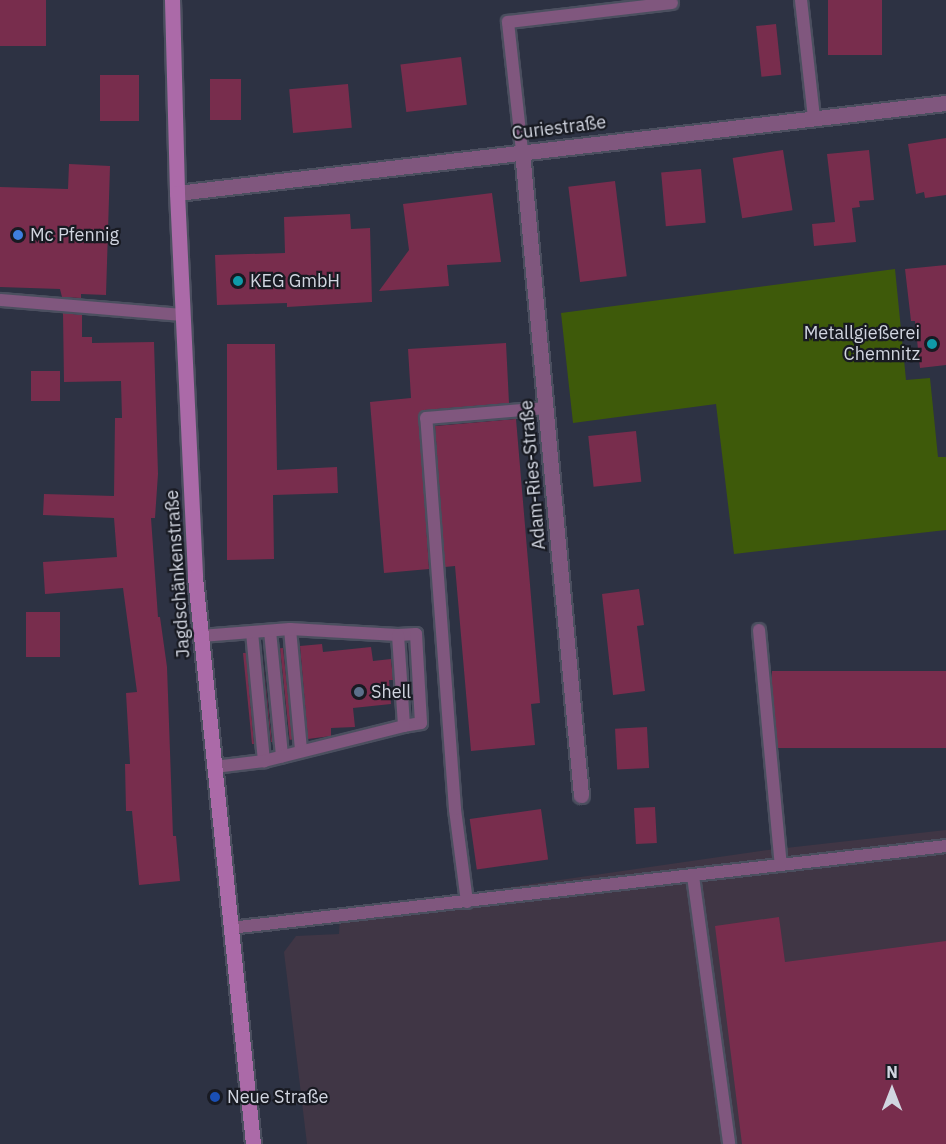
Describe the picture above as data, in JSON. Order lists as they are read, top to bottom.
{
  "streets": {
    "main road": ["Jagdschänkenstraße"],
    "street": ["Curiestraße", "Adam-Ries-Straße"]
  },
  "crossings": [
    ["Curiestraße", "Adam-Ries-Straße"],
    ["Curiestraße", "Jagdschänkenstraße"]
  ],
  "places": [
    "Mc Pfennig",
    "KEG GmbH",
    "Metallgießerei Chemnitz",
    "Shell",
    "Neue Straße"
  ],
  "north": "top"
}
